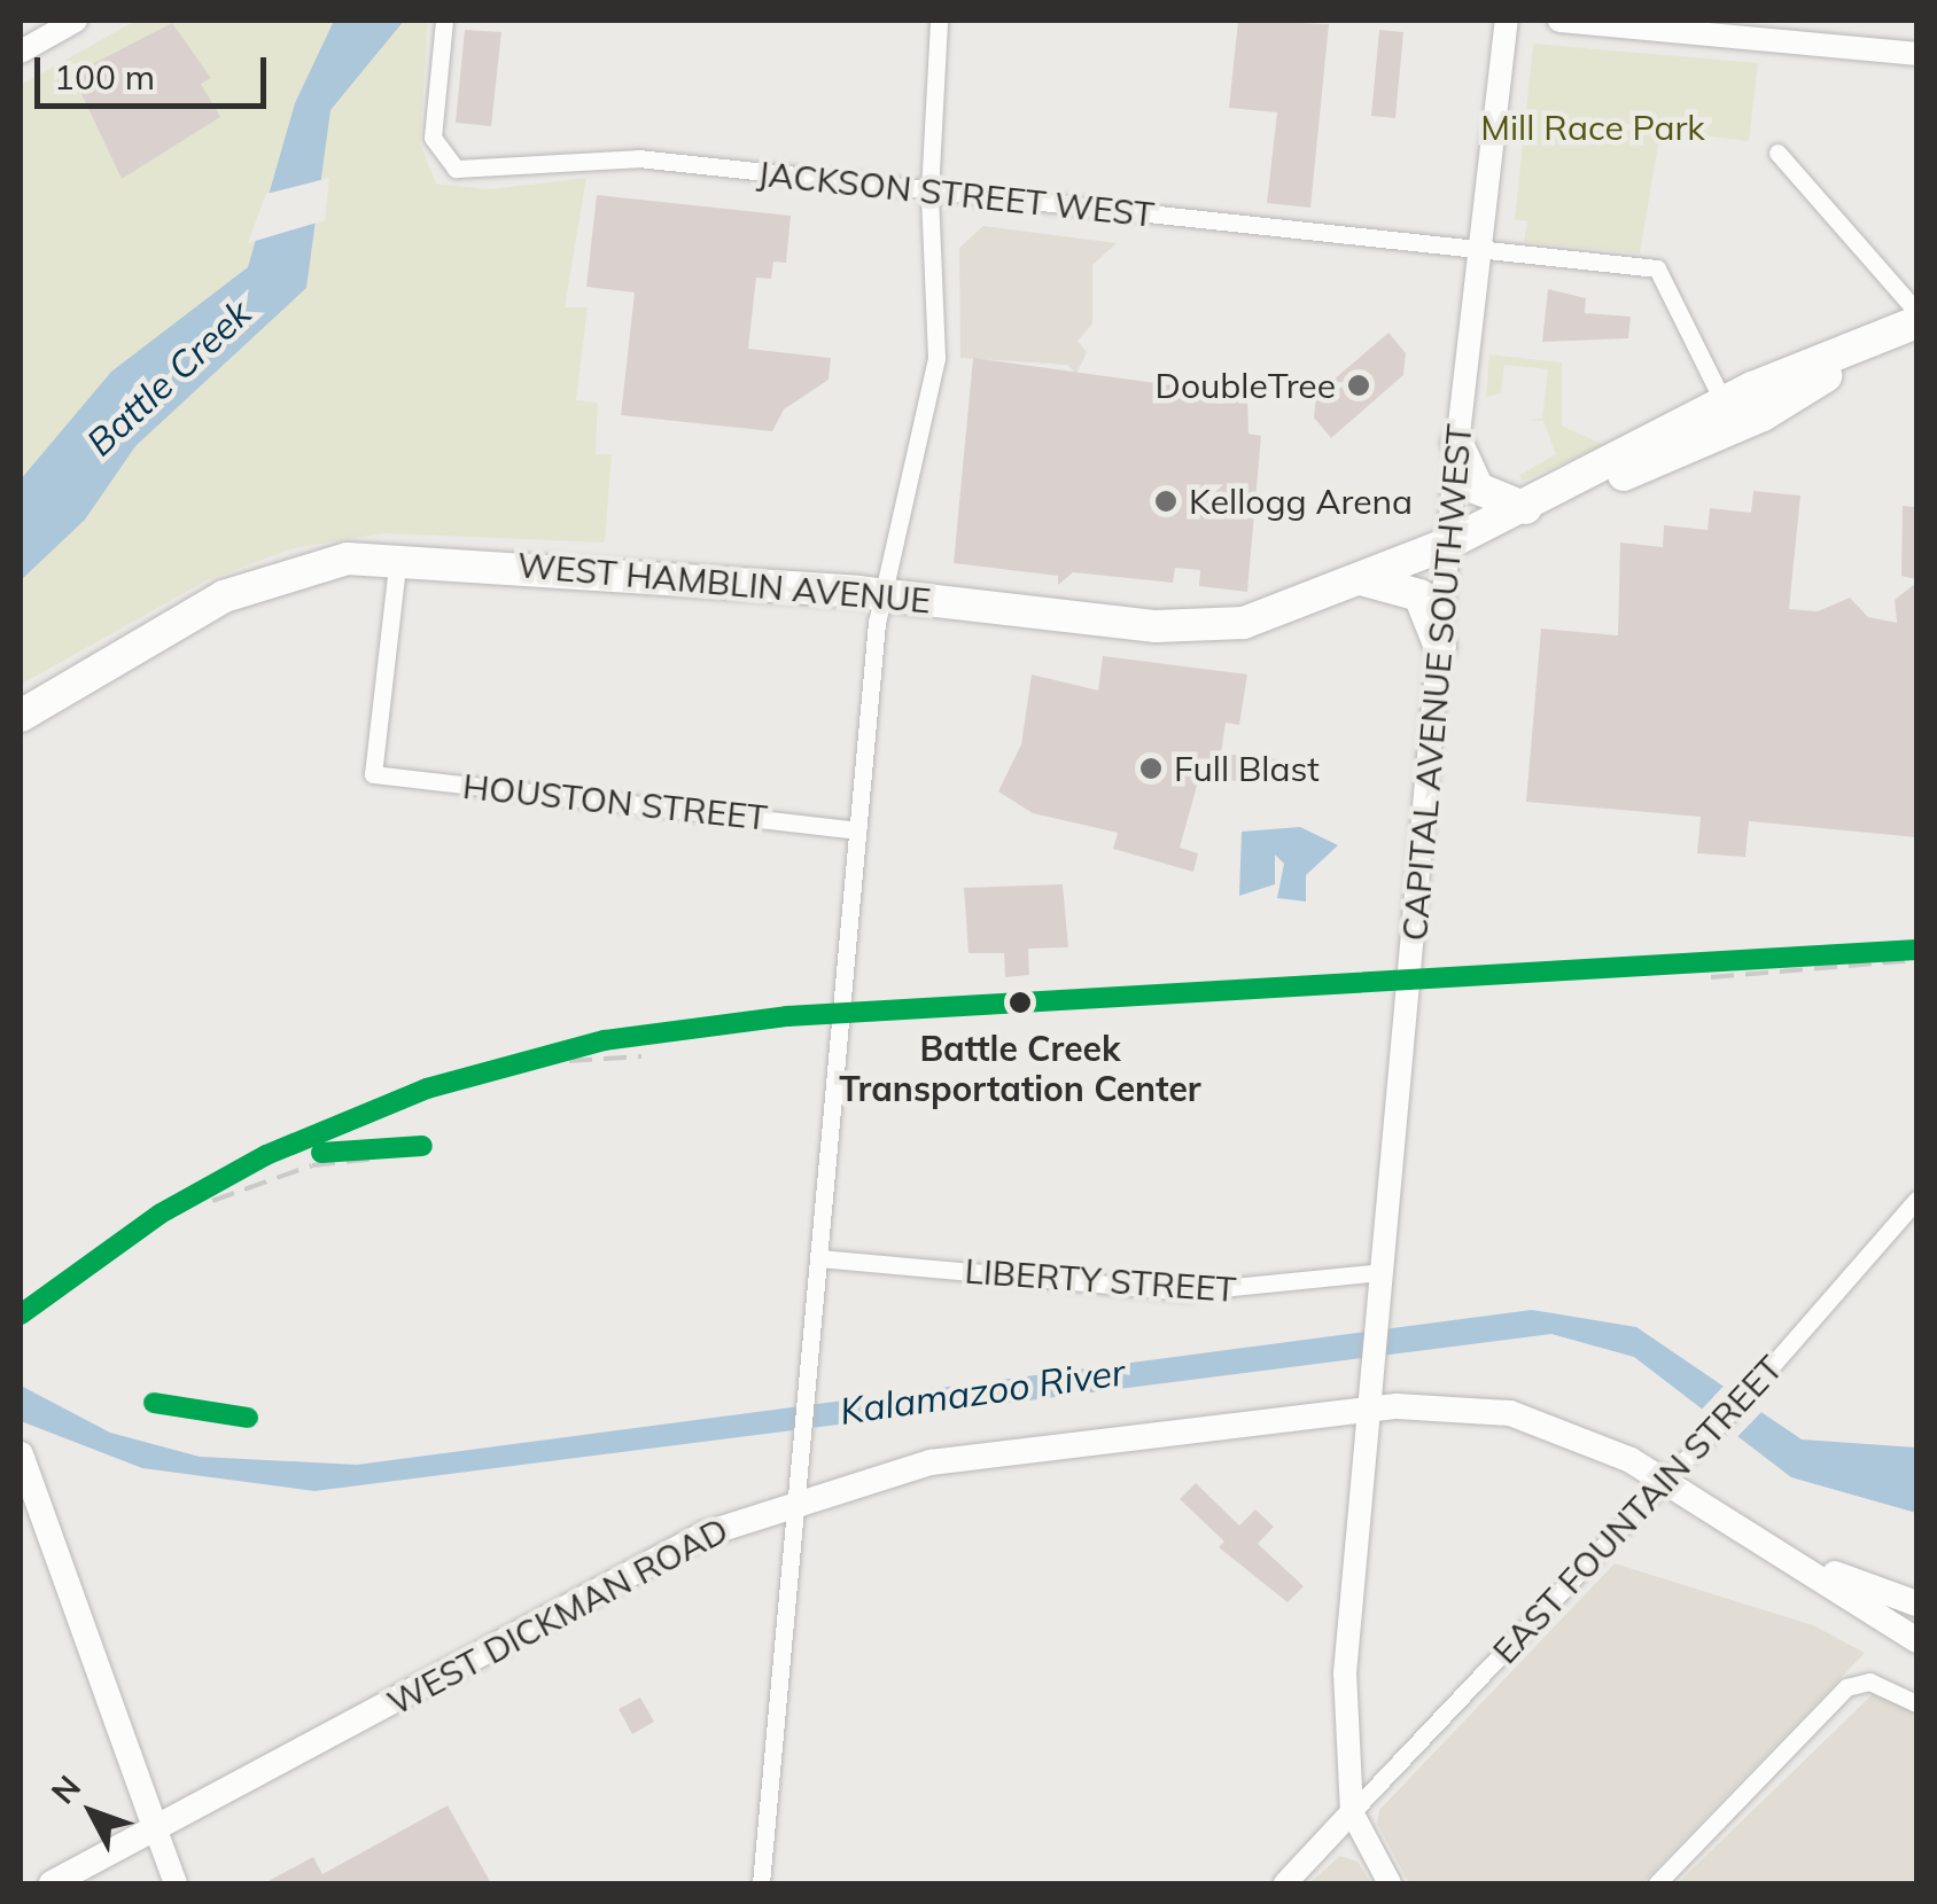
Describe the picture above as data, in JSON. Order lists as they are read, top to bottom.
{
  "streets": {
    "highway": ["WEST HAMBLIN AVENUE"],
    "main road": ["WEST DICKMAN ROAD"],
    "street": [
      "JACKSON STREET WEST",
      "CAPITAL AVENUE SOUTHWEST",
      "HOUSTON STREET",
      "LIBERTY STREET",
      "EAST FOUNTAIN STREET"
    ]
  },
  "crossings": [
    ["JACKSON STREET WEST", "WEST HAMBLIN AVENUE"],
    ["JACKSON STREET WEST", "CAPITAL AVENUE SOUTHWEST"],
    ["WEST HAMBLIN AVENUE", "CAPITAL AVENUE SOUTHWEST"],
    ["WEST HAMBLIN AVENUE", "HOUSTON STREET"],
    ["CAPITAL AVENUE SOUTHWEST", "LIBERTY STREET"],
    ["CAPITAL AVENUE SOUTHWEST", "EAST FOUNTAIN STREET"],
    ["CAPITAL AVENUE SOUTHWEST", "WEST DICKMAN ROAD"],
    ["EAST FOUNTAIN STREET", "WEST DICKMAN ROAD"]
  ],
  "water": ["Battle Creek", "Kalamazoo River"],
  "parks": ["Mill Race Park"],
  "places": [
    "DoubleTree",
    "Kellogg Arena",
    "Full Blast",
    "Battle Creek Transportation Center"
  ],
  "scale_bar": "100 m",
  "north": "top left"
}
